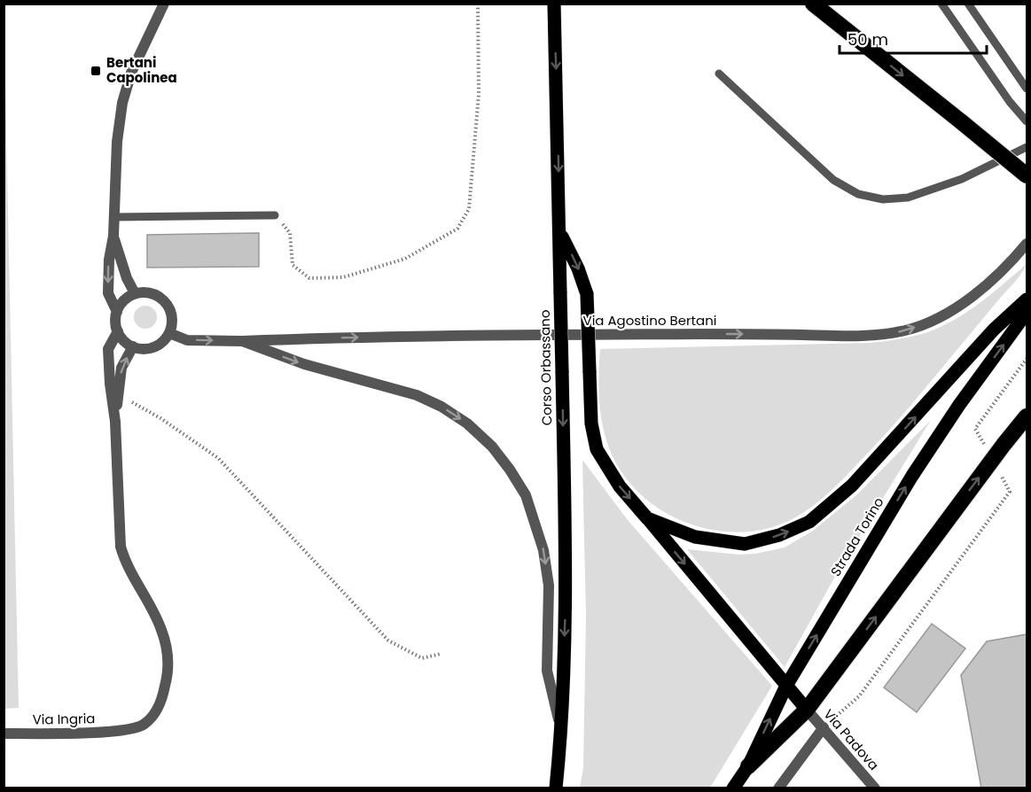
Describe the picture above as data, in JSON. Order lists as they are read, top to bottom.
{
  "streets": {
    "main road": ["Corso Orbassano", "Strada Torino"],
    "street": ["Via Agostino Bertani", "Via Ingria", "Via Padova"]
  },
  "crossings": [
    ["Via Agostino Bertani", "Corso Orbassano"]
  ],
  "one_way": ["Via Agostino Bertani", "Corso Orbassano", "Strada Torino"],
  "places": {
    "transit": ["Bertani Capolinea"]
  },
  "scale_bar": "50 m"
}
